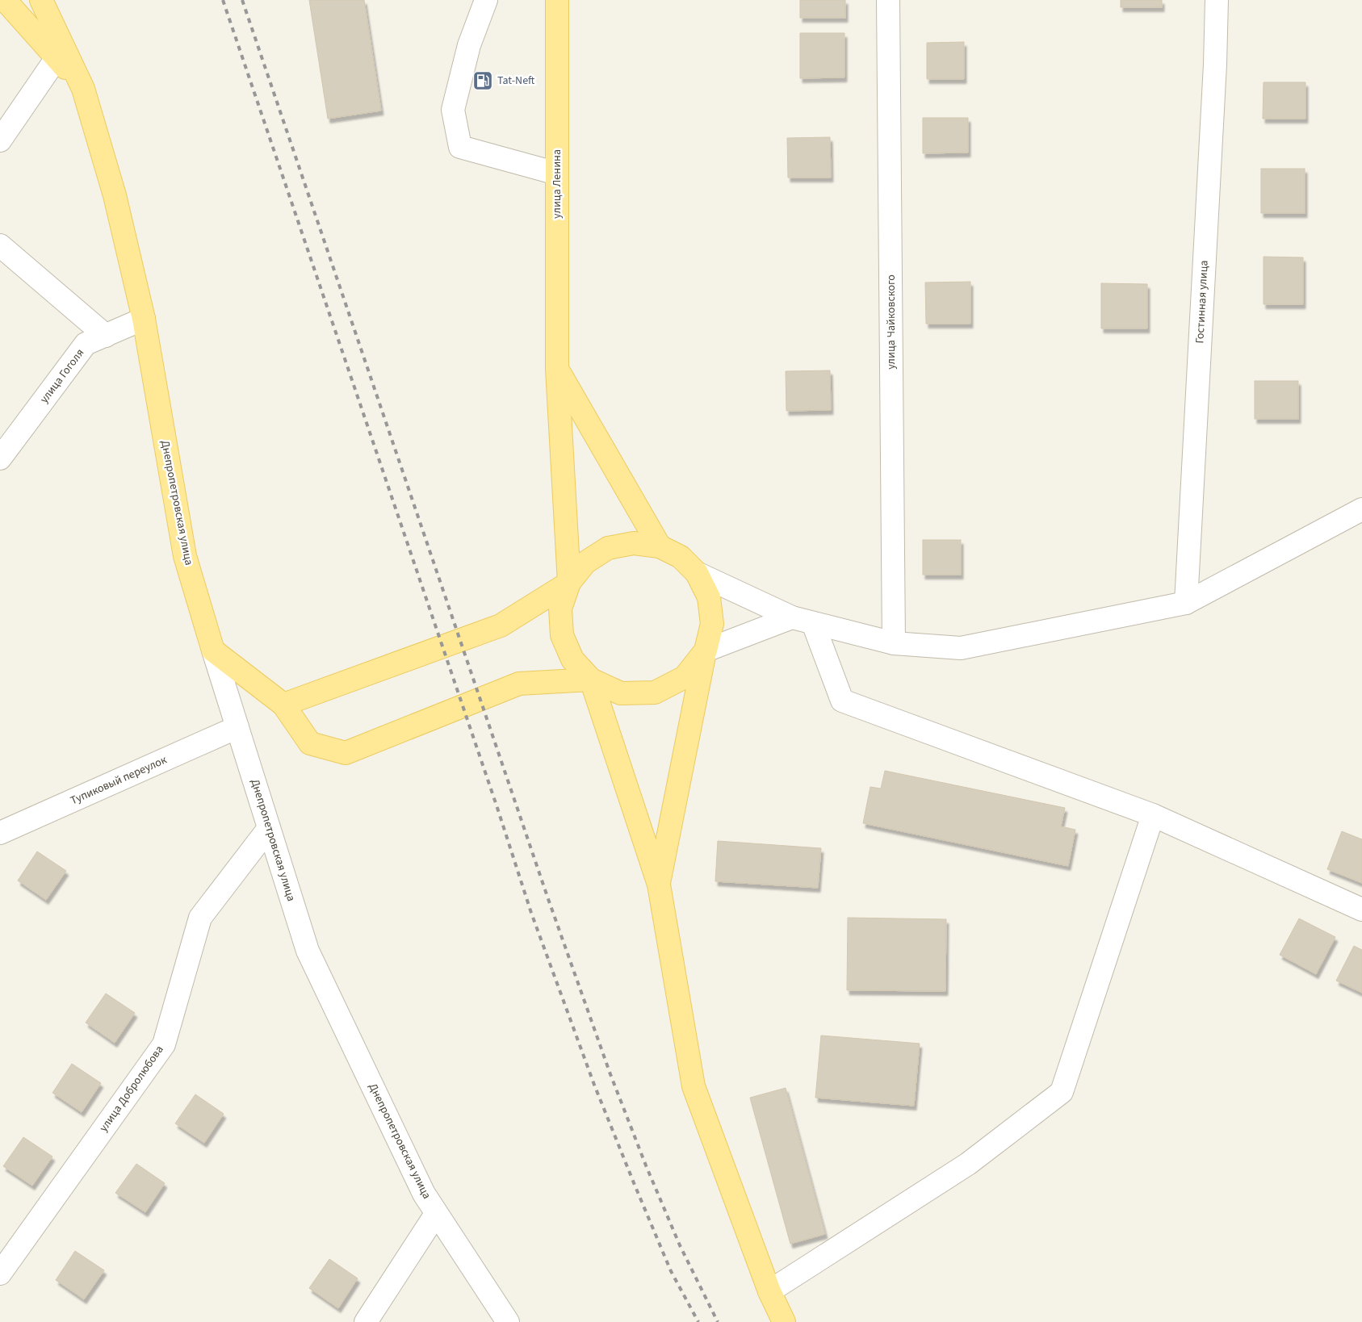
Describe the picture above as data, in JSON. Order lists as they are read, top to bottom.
{
  "streets": {
    "main road": ["улица Ленина", "Днепропетровская улица"],
    "street": [
      "Гостинная улица",
      "улица Чайковского",
      "улица Гоголя",
      "Тупиковый переулок",
      "улица Добролюбова"
    ]
  },
  "crossings": [
    ["улица Гоголя", "Днепропетровская улица"],
    ["Днепропетровская улица", "Тупиковый переулок"],
    ["Днепропетровская улица", "улица Добролюбова"]
  ],
  "places": {
    "fuel station": ["Tat-Neft"]
  }
}
